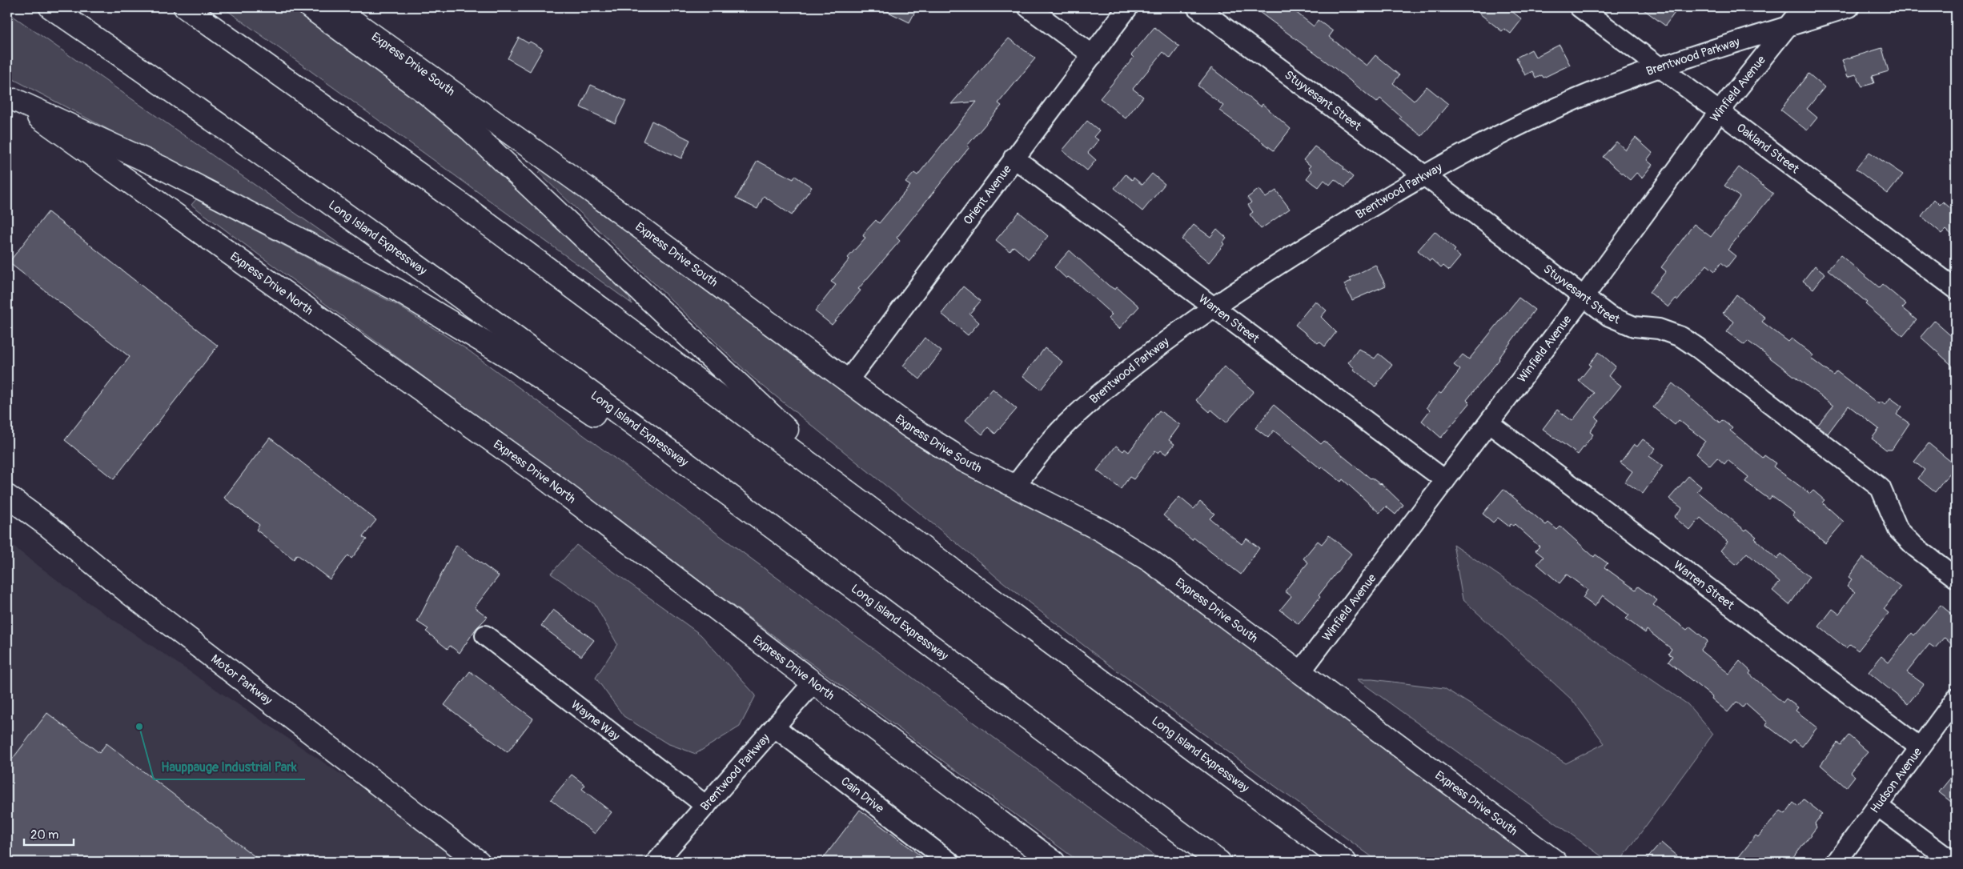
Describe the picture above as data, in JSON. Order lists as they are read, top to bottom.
{
  "streets": {
    "main road": [
      "Express Drive South",
      "Long Island Expressway",
      "Express Drive North",
      "Motor Parkway"
    ],
    "street": [
      "Brentwood Parkway",
      "Winfield Avenue",
      "Stuyvesant Street",
      "Oakland Street",
      "Orient Avenue",
      "Warren Street",
      "Wayne Way",
      "Hudson Avenue",
      "Cain Drive"
    ]
  },
  "crossings": [
    ["Brentwood Parkway", "Express Drive South"],
    ["Brentwood Parkway", "Winfield Avenue"],
    ["Brentwood Parkway", "Stuyvesant Street"],
    ["Brentwood Parkway", "Oakland Street"],
    ["Brentwood Parkway", "Express Drive North"],
    ["Brentwood Parkway", "Warren Street"],
    ["Brentwood Parkway", "Wayne Way"],
    ["Brentwood Parkway", "Cain Drive"],
    ["Express Drive South", "Winfield Avenue"],
    ["Express Drive South", "Orient Avenue"],
    ["Winfield Avenue", "Stuyvesant Street"],
    ["Winfield Avenue", "Oakland Street"],
    ["Winfield Avenue", "Warren Street"],
    ["Orient Avenue", "Warren Street"],
    ["Warren Street", "Hudson Avenue"]
  ],
  "places": ["Hauppauge Industrial Park"],
  "scale_bar": "20 m"
}
